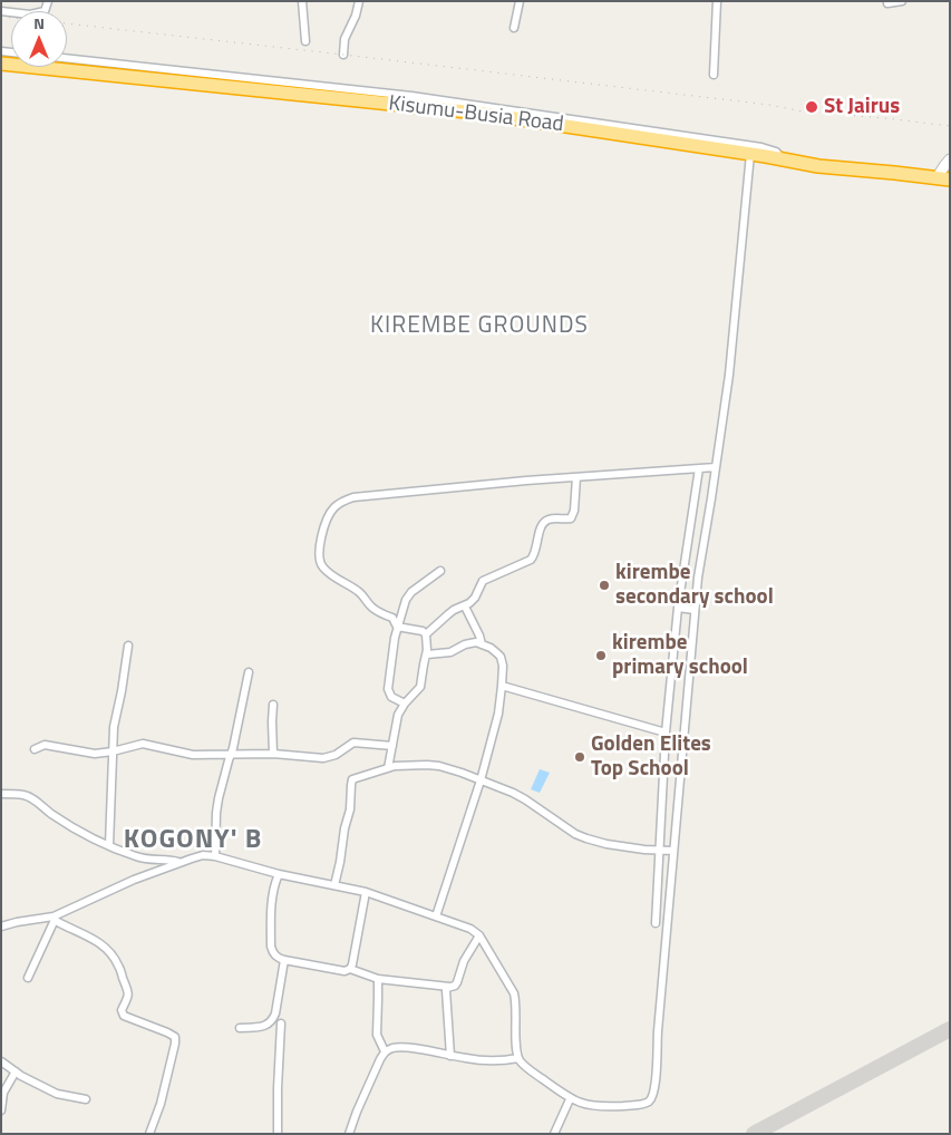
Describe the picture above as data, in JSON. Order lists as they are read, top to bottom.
{
  "streets": {
    "highway": ["Kisumu-Busia Road"]
  },
  "districts": ["KIREMBE GROUNDS", "KOGONY' B"],
  "places": [
    "St Jairus",
    "kirembe secondary school",
    "kirembe primary school",
    "Golden Elites Top School"
  ],
  "north": "top"
}
